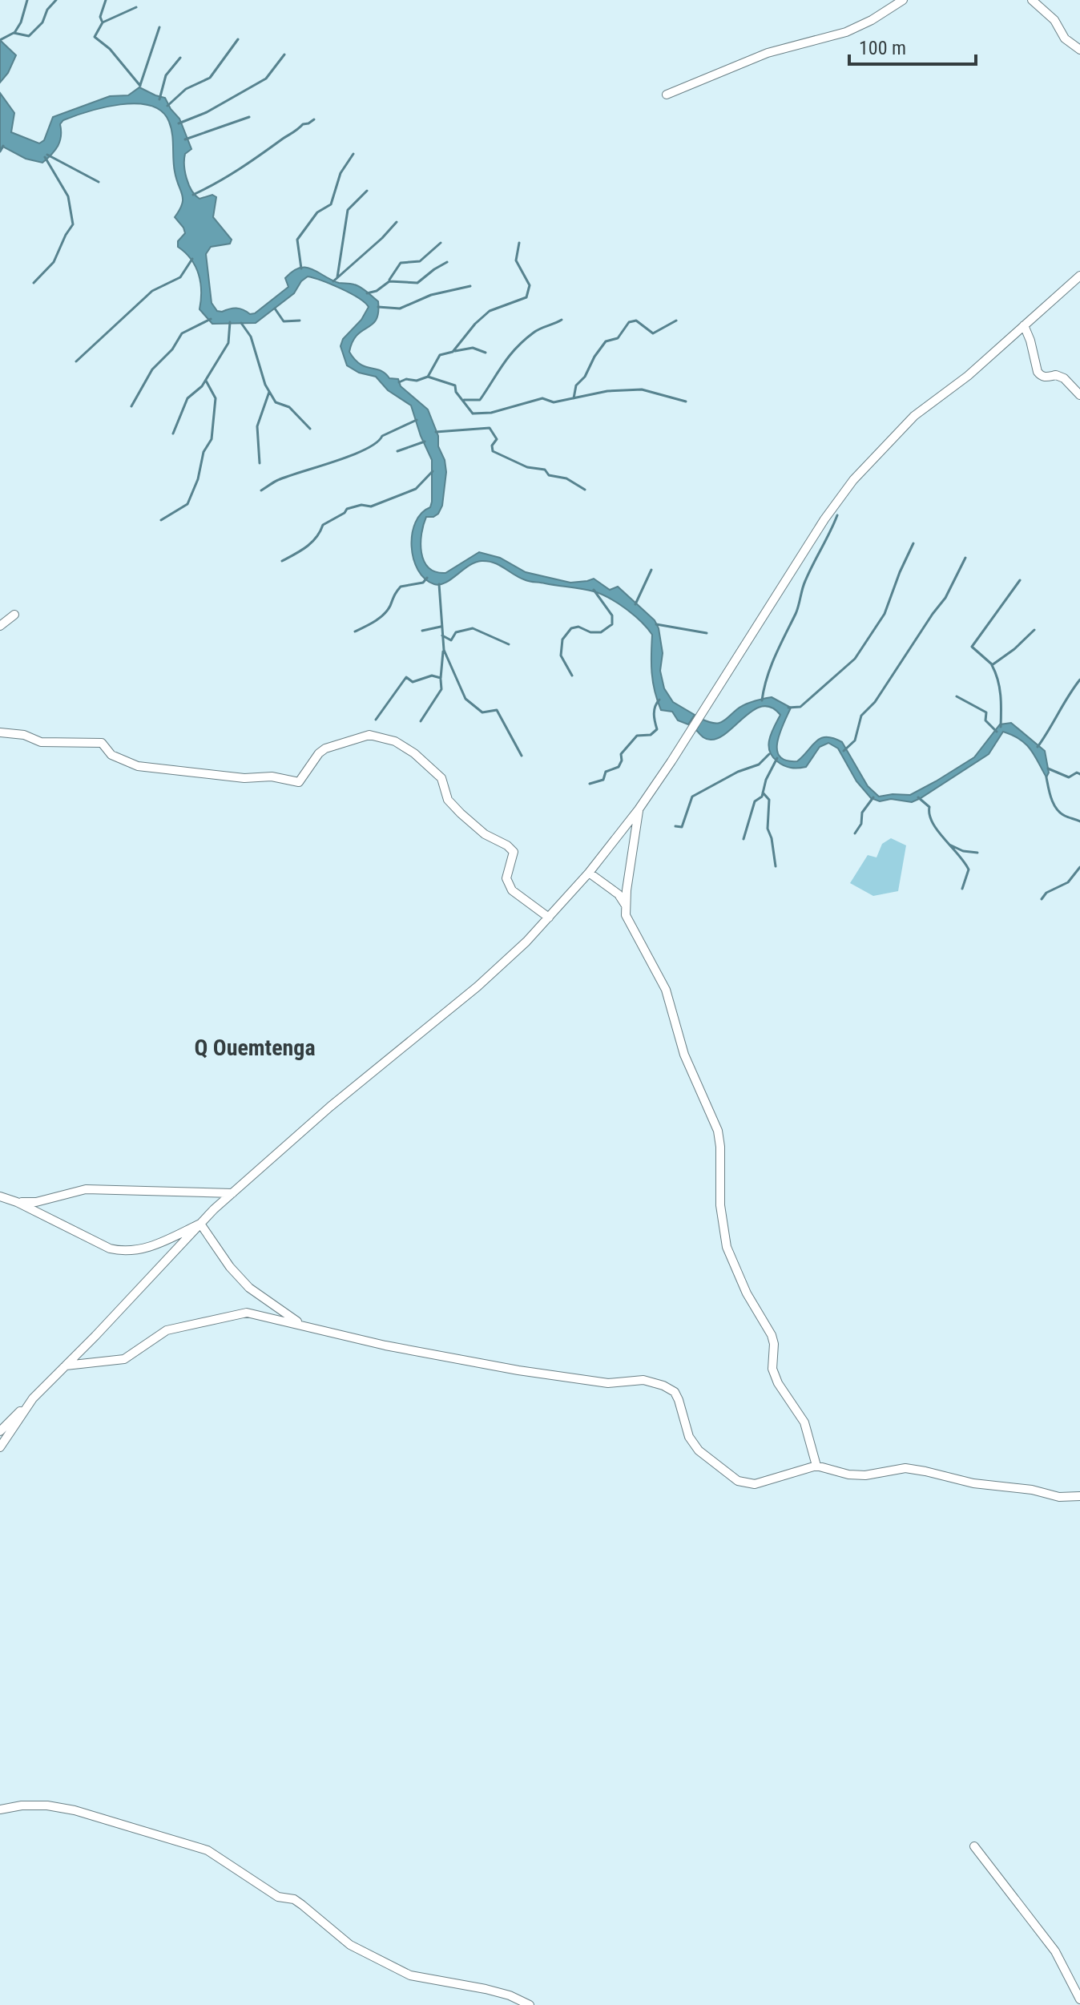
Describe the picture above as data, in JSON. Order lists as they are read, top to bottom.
{
  "districts": ["Q Ouemtenga"],
  "scale_bar": "100 m"
}
